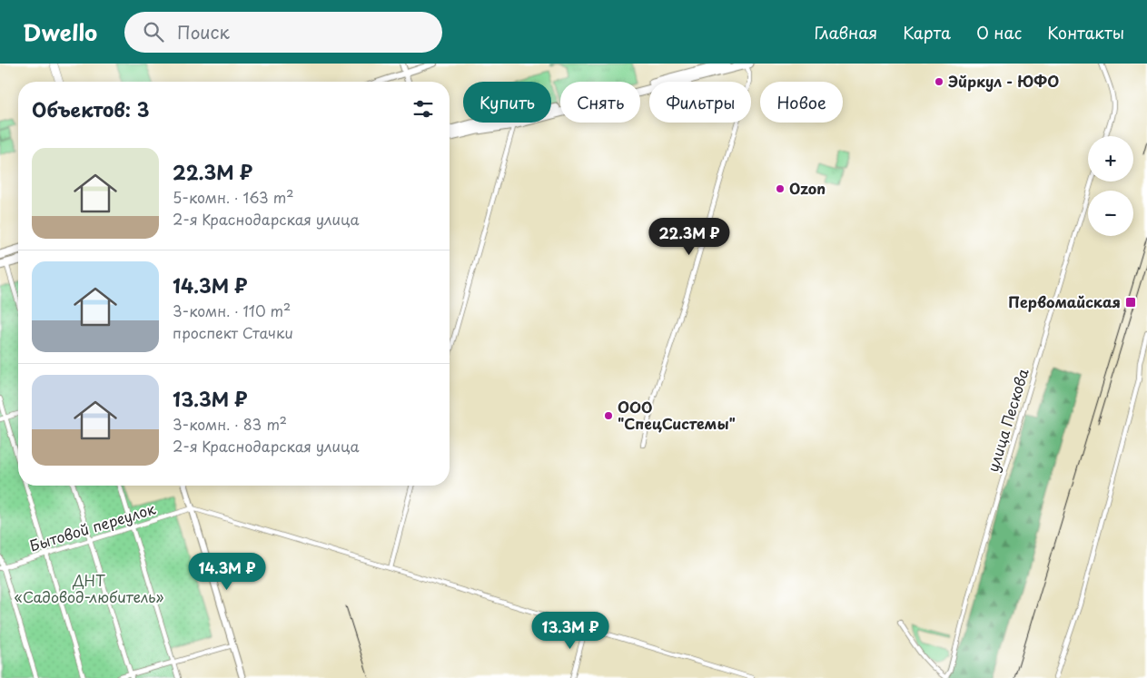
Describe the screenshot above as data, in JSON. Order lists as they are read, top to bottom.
{
  "streets": {
    "street": ["улица Пескова", "Бытовой переулок"]
  },
  "parks": ["ДНТ «Садовод-любитель»"],
  "places": {
    "other": ["Эйркул - ЮФО", "Ozon", "ООО \"СпецСистемы\""],
    "transit": ["Первомайская"]
  },
  "page": {
    "header": "Dwello",
    "search": "Поиск",
    "nav": [
      "Главная",
      "Карта",
      "О нас",
      "Контакты"
    ],
    "chip": [
      "Купить",
      "Снять",
      "Фильтры",
      "Новое"
    ],
    "heading": "Объектов: 3",
    "map_buttons": ["+", "−"],
    "list": [
      {
        "name": "22.3M ₽",
        "note": "5-комн. · 163 m² · 2-я Краснодарская улица"
      },
      {
        "name": "14.3M ₽",
        "note": "3-комн. · 110 m² · проспект Стачки"
      },
      {
        "name": "13.3M ₽",
        "note": "3-комн. · 83 m² · 2-я Краснодарская улица"
      }
    ],
    "price": ["22.3M ₽", "14.3M ₽", "13.3M ₽"]
  }
}
